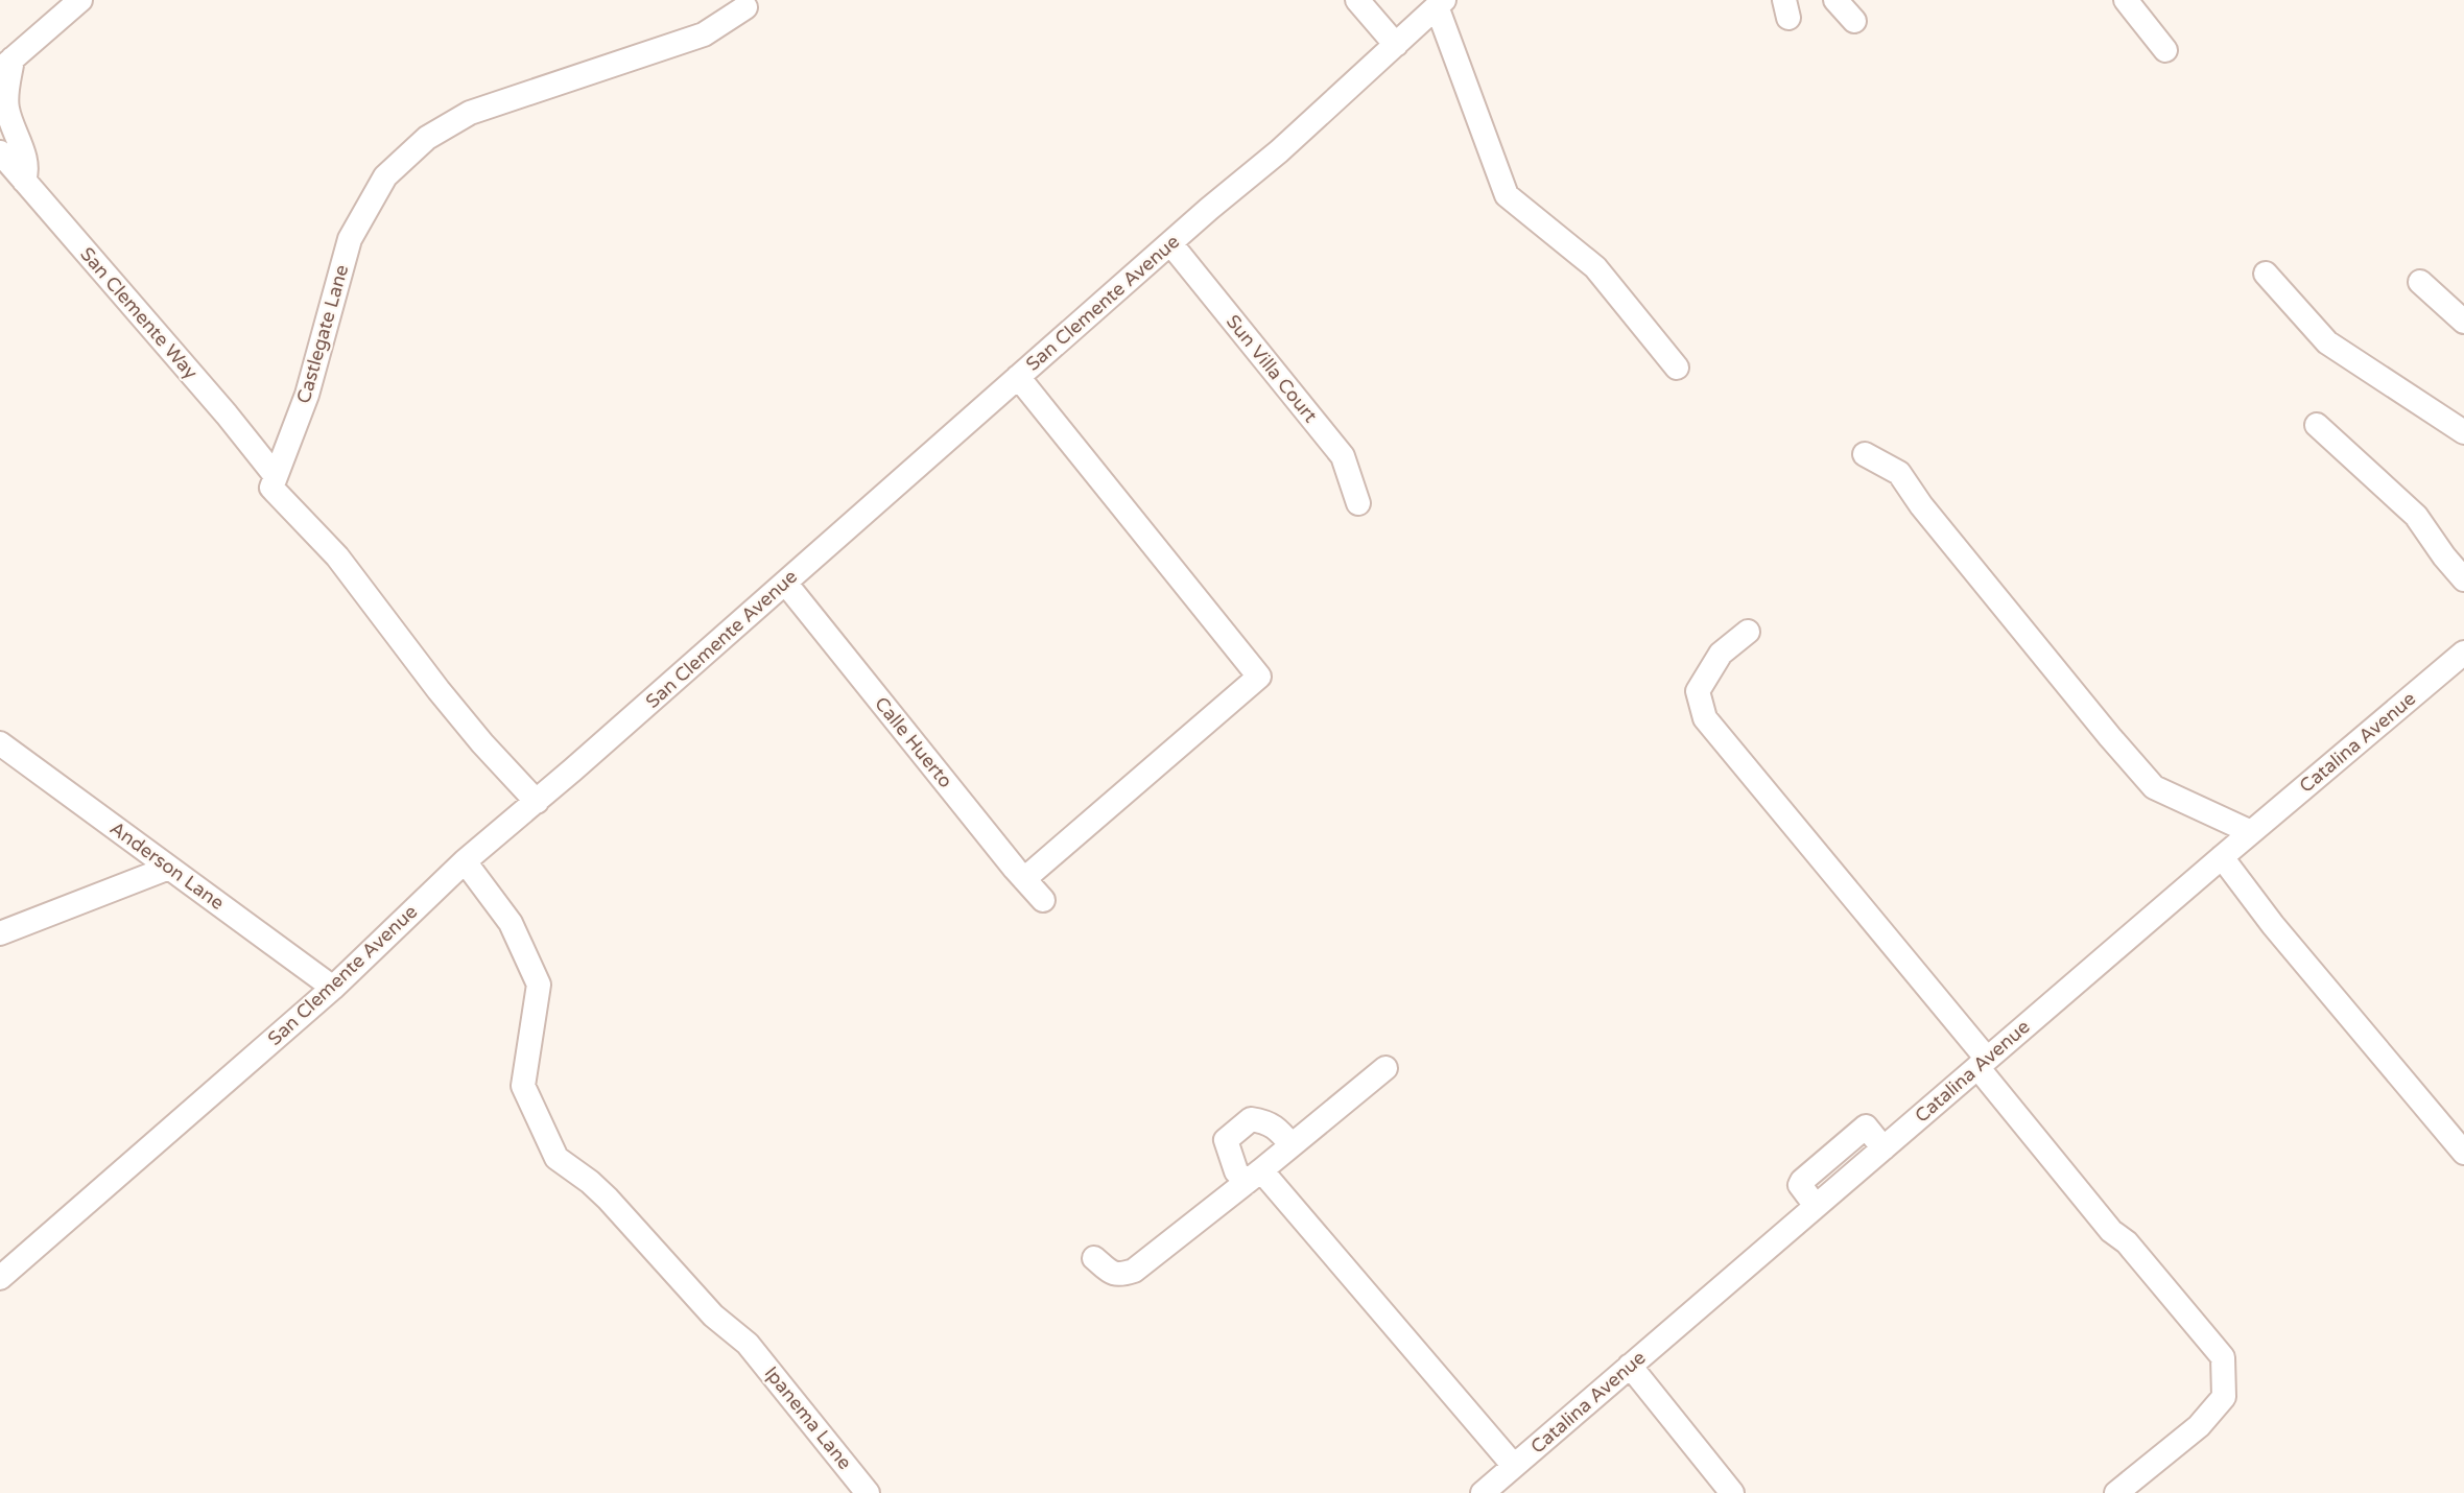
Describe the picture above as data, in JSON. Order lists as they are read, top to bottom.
{
  "streets": {
    "street": [
      "San Clemente Avenue",
      "San Clemente Way",
      "Castlegate Lane",
      "Sun Villa Court",
      "Calle Huerto",
      "Catalina Avenue",
      "Anderson Lane",
      "Ipanema Lane"
    ]
  },
  "crossings": [
    ["San Clemente Avenue", "Sun Villa Court"],
    ["San Clemente Avenue", "Calle Huerto"],
    ["San Clemente Avenue", "Anderson Lane"],
    ["San Clemente Avenue", "Ipanema Lane"],
    ["San Clemente Way", "Castlegate Lane"]
  ]
}
